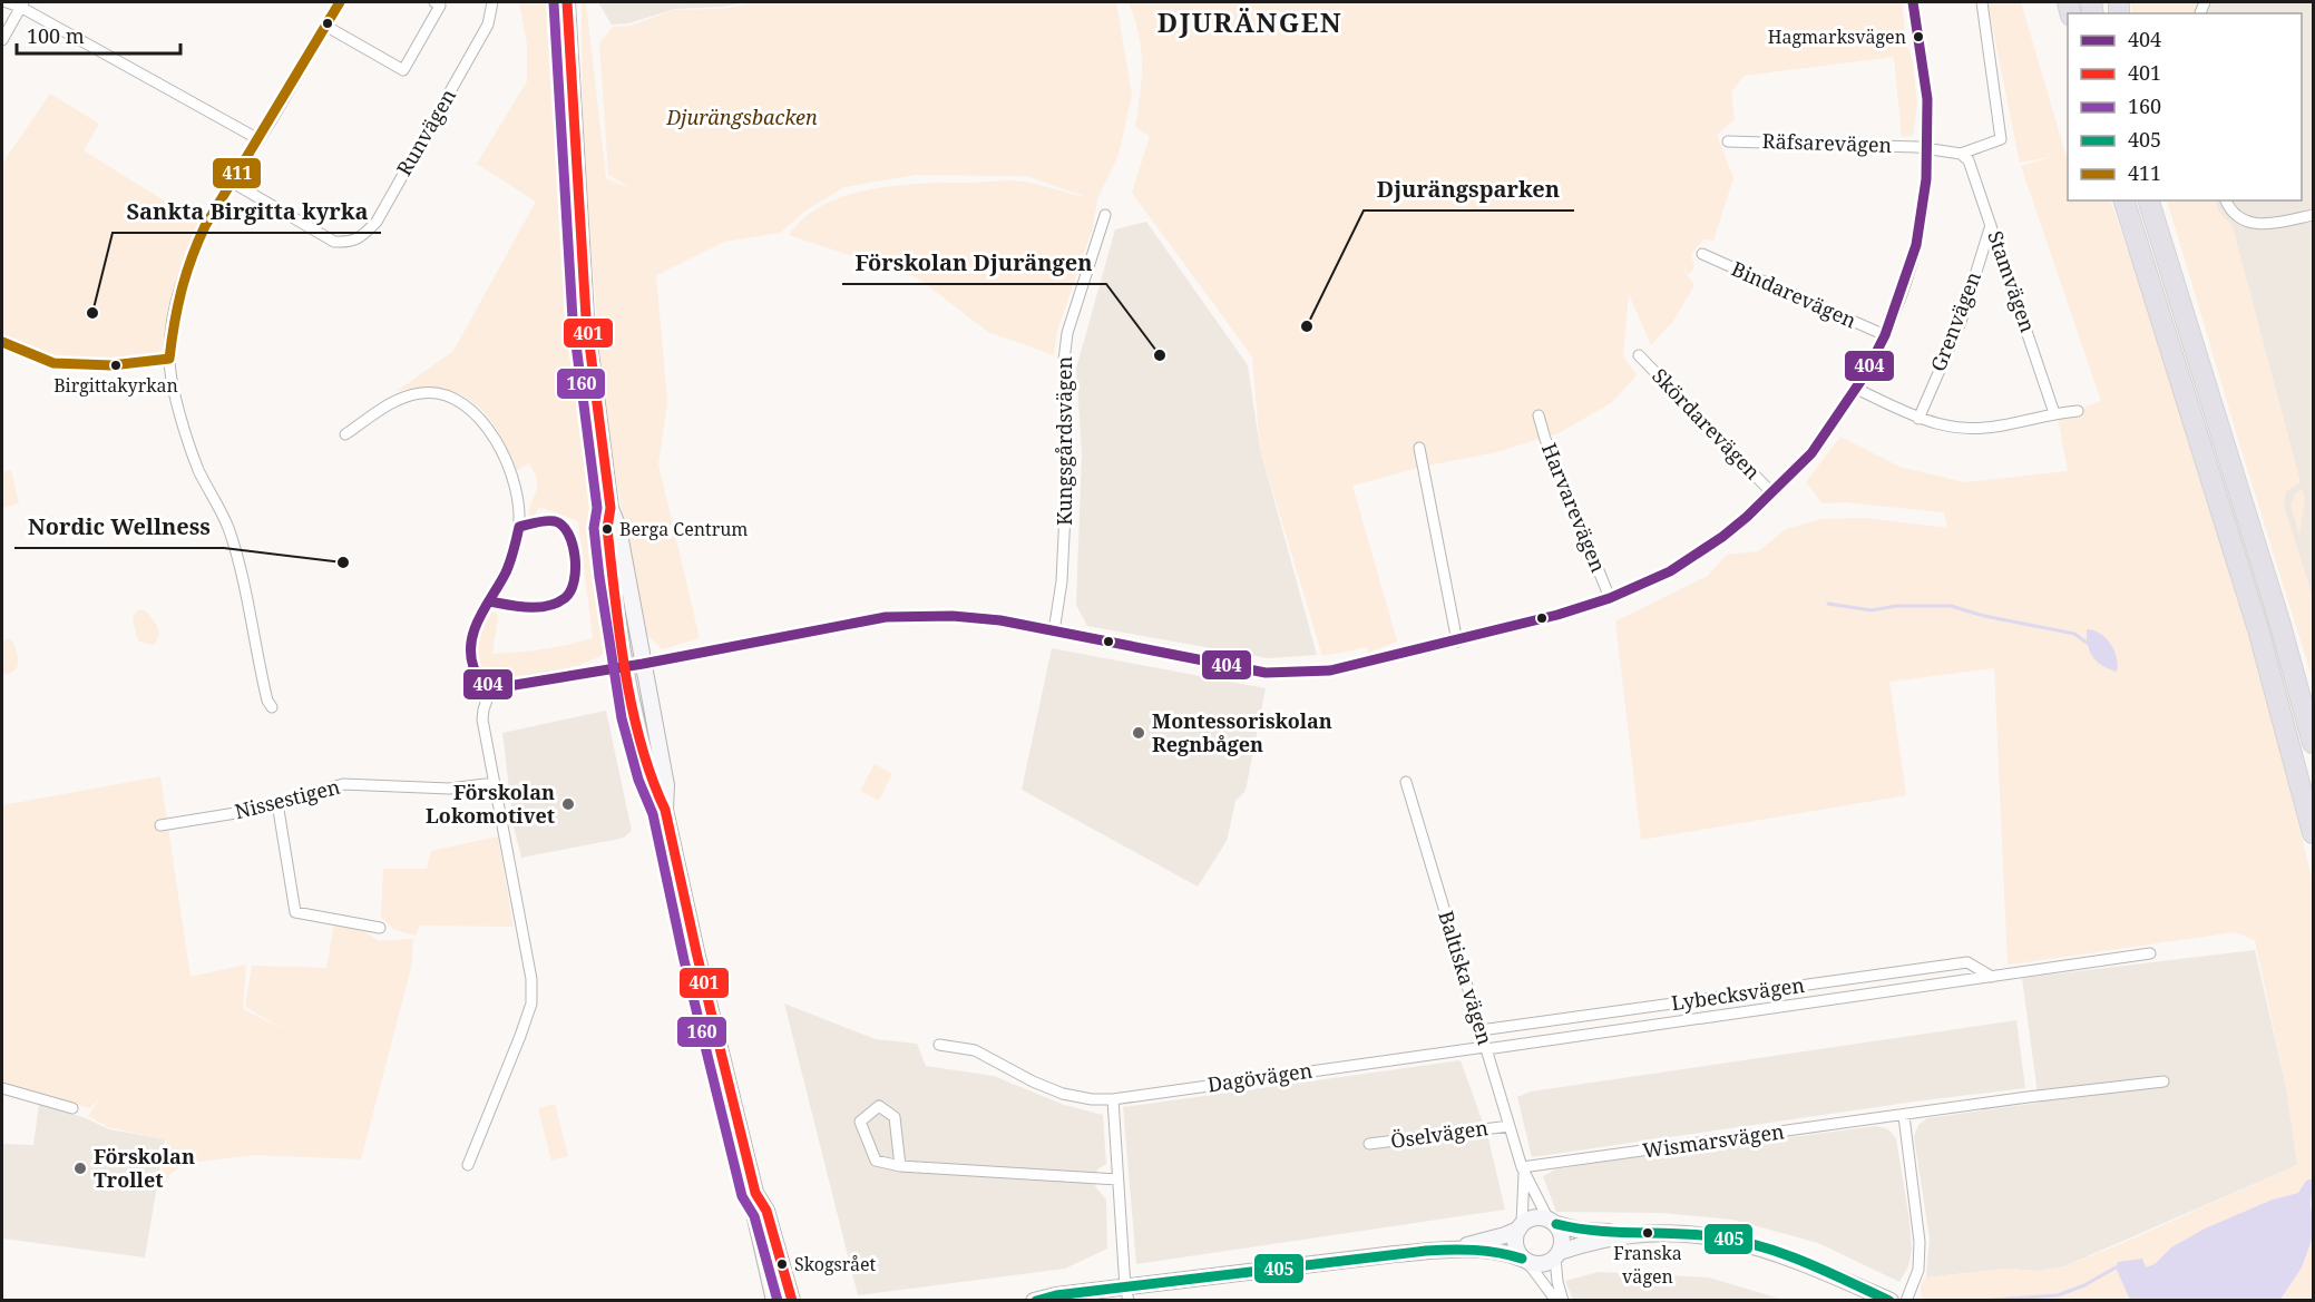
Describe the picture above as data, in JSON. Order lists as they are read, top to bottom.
{
  "streets": {
    "street": [
      "Runvägen",
      "Räfsarevägen",
      "Stamvägen",
      "Bindarevägen",
      "Grenvägen",
      "Skördarevägen",
      "Kungsgårdsvägen",
      "Harvarevägen",
      "Nissestigen",
      "Baltiska vägen",
      "Lybecksvägen",
      "Dagövägen",
      "Öselvägen",
      "Wismarsvägen"
    ]
  },
  "crossings": [
    ["Stamvägen", "Grenvägen"],
    ["Baltiska vägen", "Lybecksvägen"],
    ["Baltiska vägen", "Dagövägen"],
    ["Baltiska vägen", "Öselvägen"],
    ["Baltiska vägen", "Wismarsvägen"],
    ["Lybecksvägen", "Dagövägen"]
  ],
  "districts": ["DJURÄNGEN"],
  "parks": ["Djurängsbacken"],
  "places": [
    "Hagmarksvägen",
    "Sankta Birgitta kyrka",
    "Djurängsparken",
    "Förskolan Djurängen",
    "Birgittakyrkan",
    "Berga Centrum",
    "Nordic Wellness",
    "Montessoriskolan Regnbågen",
    "Förskolan Lokomotivet",
    "Förskolan Trollet",
    "Franska vägen",
    "Skogsrået"
  ],
  "lines": [
    "transit line 404",
    "transit line 401",
    "transit line 411",
    "transit line 160",
    "transit line 405"
  ],
  "legend": [
    "404",
    "401",
    "160",
    "405",
    "411"
  ],
  "scale_bar": "100 m"
}
